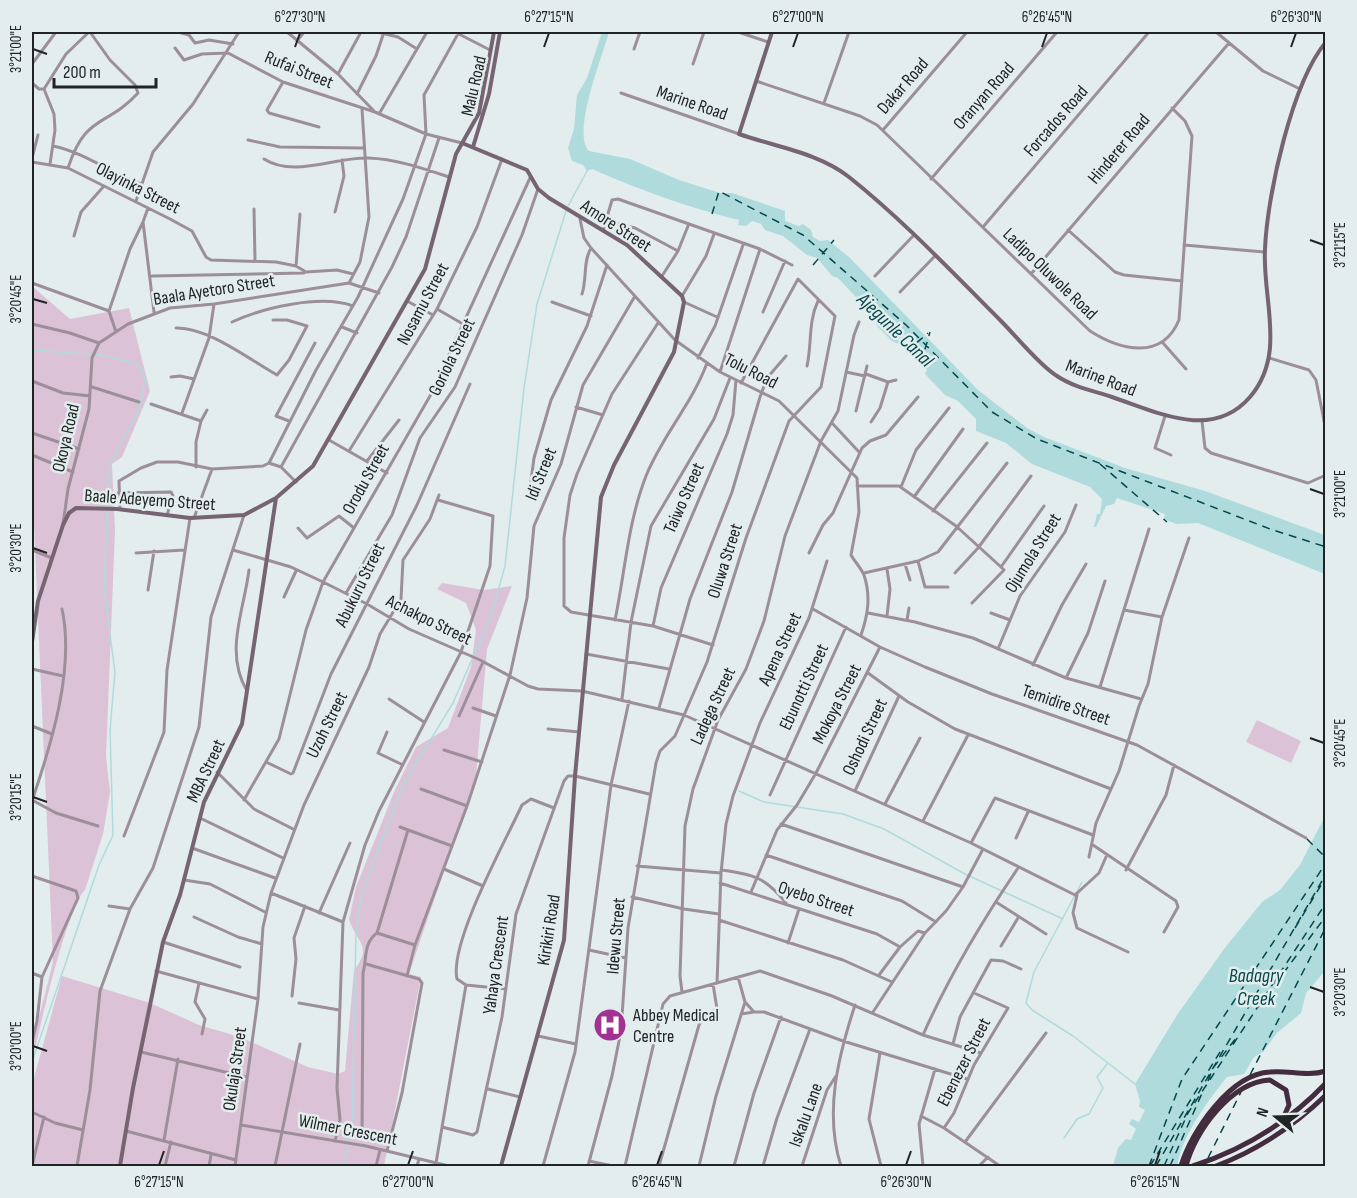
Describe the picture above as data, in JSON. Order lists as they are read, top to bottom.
{
  "streets": {
    "street": [
      "Rufai Street",
      "Malu Road",
      "Dakar Road",
      "Oranyan Road",
      "Marine Road",
      "Forcados Road",
      "Hinderer Road",
      "Olayinka Street",
      "Amore Street",
      "Ladipo Oluwole Road",
      "Baala Ayetoro Street",
      "Nosamu Street",
      "Goriola Street",
      "Tolu Road",
      "Okoya Road",
      "Idi Street",
      "Orodu Street",
      "Taiwo Street",
      "Baale Adeyemo Street",
      "Ojumola Street",
      "Oluwa Street",
      "Abukuru Street",
      "Achakpo Street",
      "Apena Street",
      "Ebunotti Street",
      "Mokoya Street",
      "Temidire Street",
      "Ladega Street",
      "Uzoh Street",
      "Oshodi Street",
      "MBA Street",
      "Oyebo Street",
      "Kirikiri Road",
      "Idewu Street",
      "Yahaya Crescent",
      "Ebenezer Street",
      "Okulaja Street",
      "Iskalu Lane",
      "Wilmer Crescent"
    ]
  },
  "crossings": [
    ["Malu Road", "Amore Street"],
    ["Malu Road", "Baale Adeyemo Street"],
    ["Dakar Road", "Ladipo Oluwole Road"],
    ["Oranyan Road", "Ladipo Oluwole Road"],
    ["Forcados Road", "Ladipo Oluwole Road"],
    ["Hinderer Road", "Ladipo Oluwole Road"],
    ["Amore Street", "Nosamu Street"],
    ["Amore Street", "Goriola Street"],
    ["Amore Street", "Tolu Road"],
    ["Amore Street", "Orodu Street"],
    ["Amore Street", "Kirikiri Road"],
    ["Baala Ayetoro Street", "Okoya Road"],
    ["Goriola Street", "Achakpo Street"],
    ["Tolu Road", "Idi Street"],
    ["Tolu Road", "Taiwo Street"],
    ["Tolu Road", "Oluwa Street"],
    ["Tolu Road", "Temidire Street"],
    ["Tolu Road", "Ladega Street"],
    ["Tolu Road", "Kirikiri Road"],
    ["Okoya Road", "Baale Adeyemo Street"],
    ["Idi Street", "Achakpo Street"],
    ["Orodu Street", "Abukuru Street"],
    ["Orodu Street", "Achakpo Street"],
    ["Baale Adeyemo Street", "MBA Street"],
    ["Oluwa Street", "Achakpo Street"],
    ["Oluwa Street", "Idewu Street"],
    ["Abukuru Street", "Achakpo Street"],
    ["Achakpo Street", "Apena Street"],
    ["Achakpo Street", "Ebunotti Street"],
    ["Achakpo Street", "Mokoya Street"],
    ["Achakpo Street", "Ladega Street"],
    ["Achakpo Street", "Uzoh Street"],
    ["Achakpo Street", "Oshodi Street"],
    ["Achakpo Street", "MBA Street"],
    ["Achakpo Street", "Kirikiri Road"],
    ["Achakpo Street", "Idewu Street"],
    ["Apena Street", "Temidire Street"],
    ["Apena Street", "Oyebo Street"],
    ["Ebunotti Street", "Temidire Street"],
    ["Mokoya Street", "Temidire Street"],
    ["Mokoya Street", "Oyebo Street"],
    ["Uzoh Street", "Okulaja Street"],
    ["Kirikiri Road", "Yahaya Crescent"],
    ["Okulaja Street", "Wilmer Crescent"]
  ],
  "water": ["Ajegunle Canal", "Badagry Creek"],
  "places": {
    "hospital": ["Abbey Medical Centre"]
  },
  "scale_bar": "200 m",
  "north": "left",
  "coordinates": [
    "6°27'30\"N",
    "6°27'15\"N",
    "6°27'00\"N",
    "6°26'45\"N",
    "6°26'30\"N",
    "3°21'00\"E",
    "3°21'15\"E",
    "3°20'45\"E",
    "3°20'30\"E",
    "3°20'15\"E",
    "3°20'00\"E",
    "6°26'15\"N"
  ]
}
